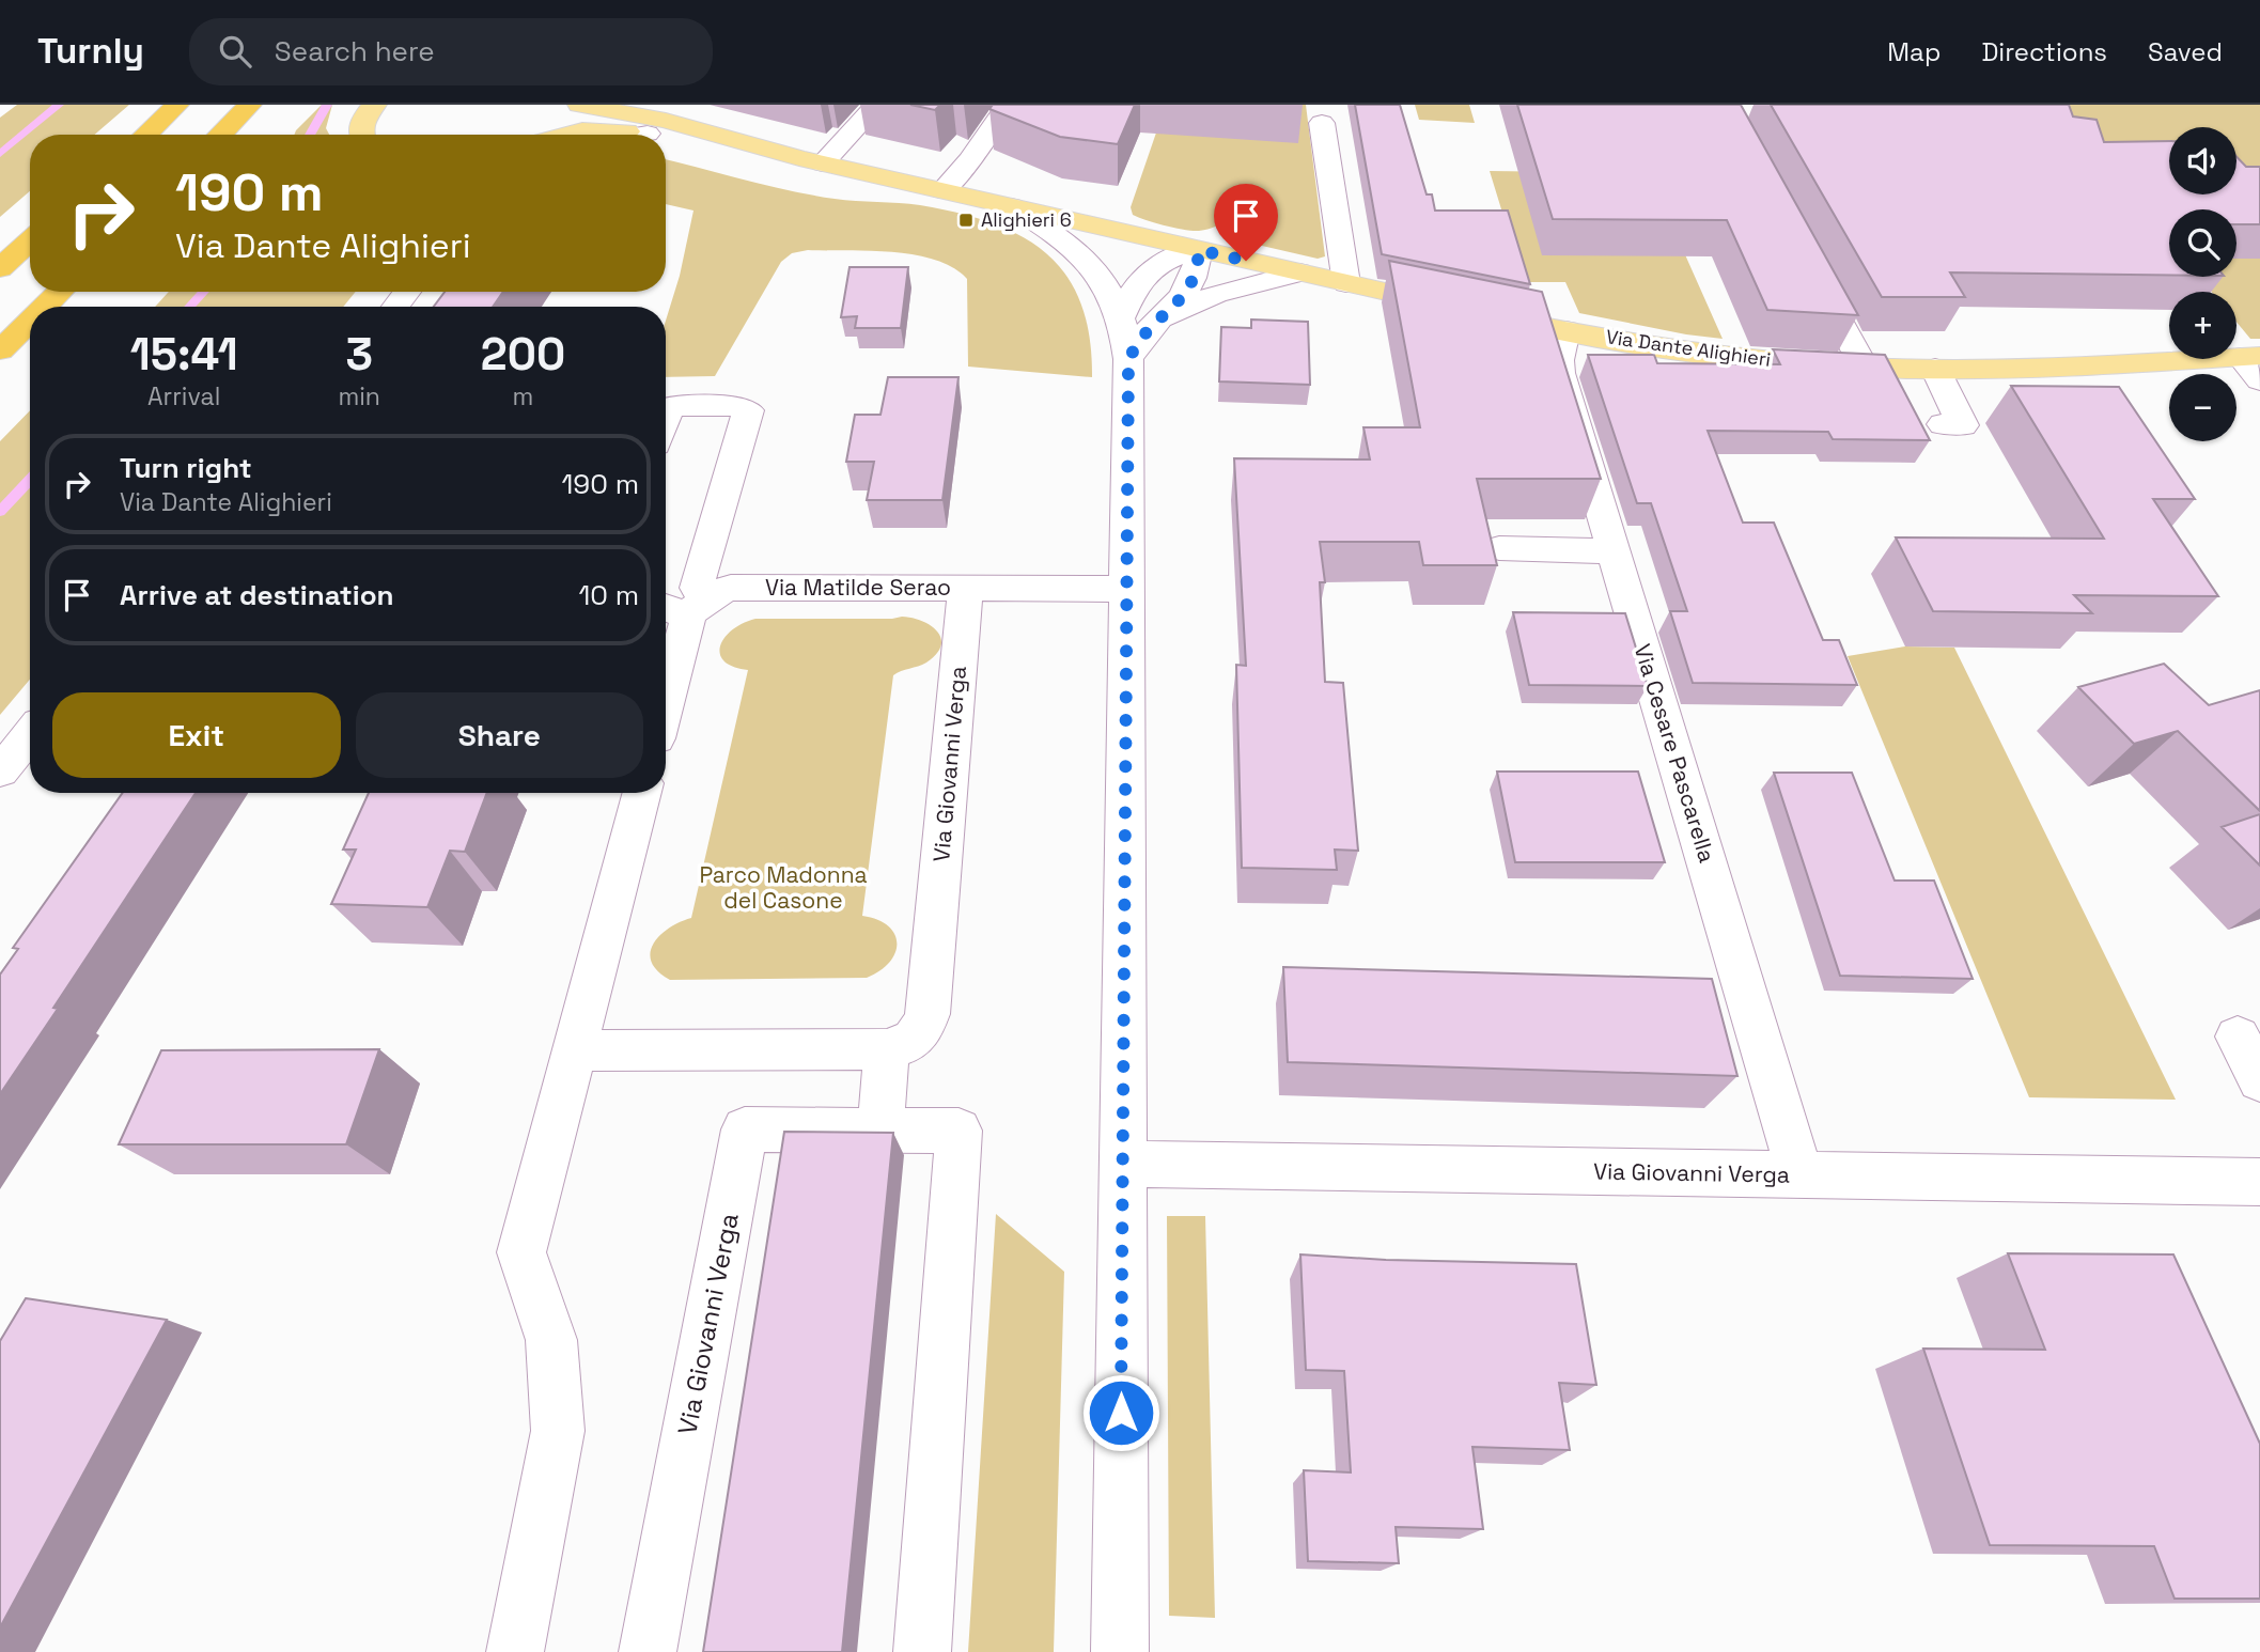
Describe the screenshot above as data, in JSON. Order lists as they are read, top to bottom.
{
  "streets": {
    "main road": ["Via Dante Alighieri"],
    "street": ["Via Matilde Serao", "Via Cesare Pascarella", "Via Giovanni Verga"]
  },
  "crossings": [
    ["Via Dante Alighieri", "Via Cesare Pascarella"],
    ["Via Matilde Serao", "Via Giovanni Verga"],
    ["Via Cesare Pascarella", "Via Giovanni Verga"]
  ],
  "parks": ["Parco Madonna del Casone"],
  "places": {
    "transit": ["Alighieri 6"]
  },
  "page": {
    "header": "Turnly",
    "search": "Search here",
    "nav": ["Map", "Directions", "Saved"],
    "map_buttons": ["+", "−"],
    "turn": ["190 m", "Via Dante Alighieri"],
    "eta": [
      "15:41",
      "Arrival",
      "3",
      "min",
      "200",
      "m"
    ],
    "list": [
      {
        "name": "Turn right",
        "note": "Via Dante Alighieri",
        "value": "190 m"
      },
      {
        "name": "Arrive at destination",
        "value": "10 m"
      }
    ],
    "buttons": ["Exit", "Share"]
  }
}
